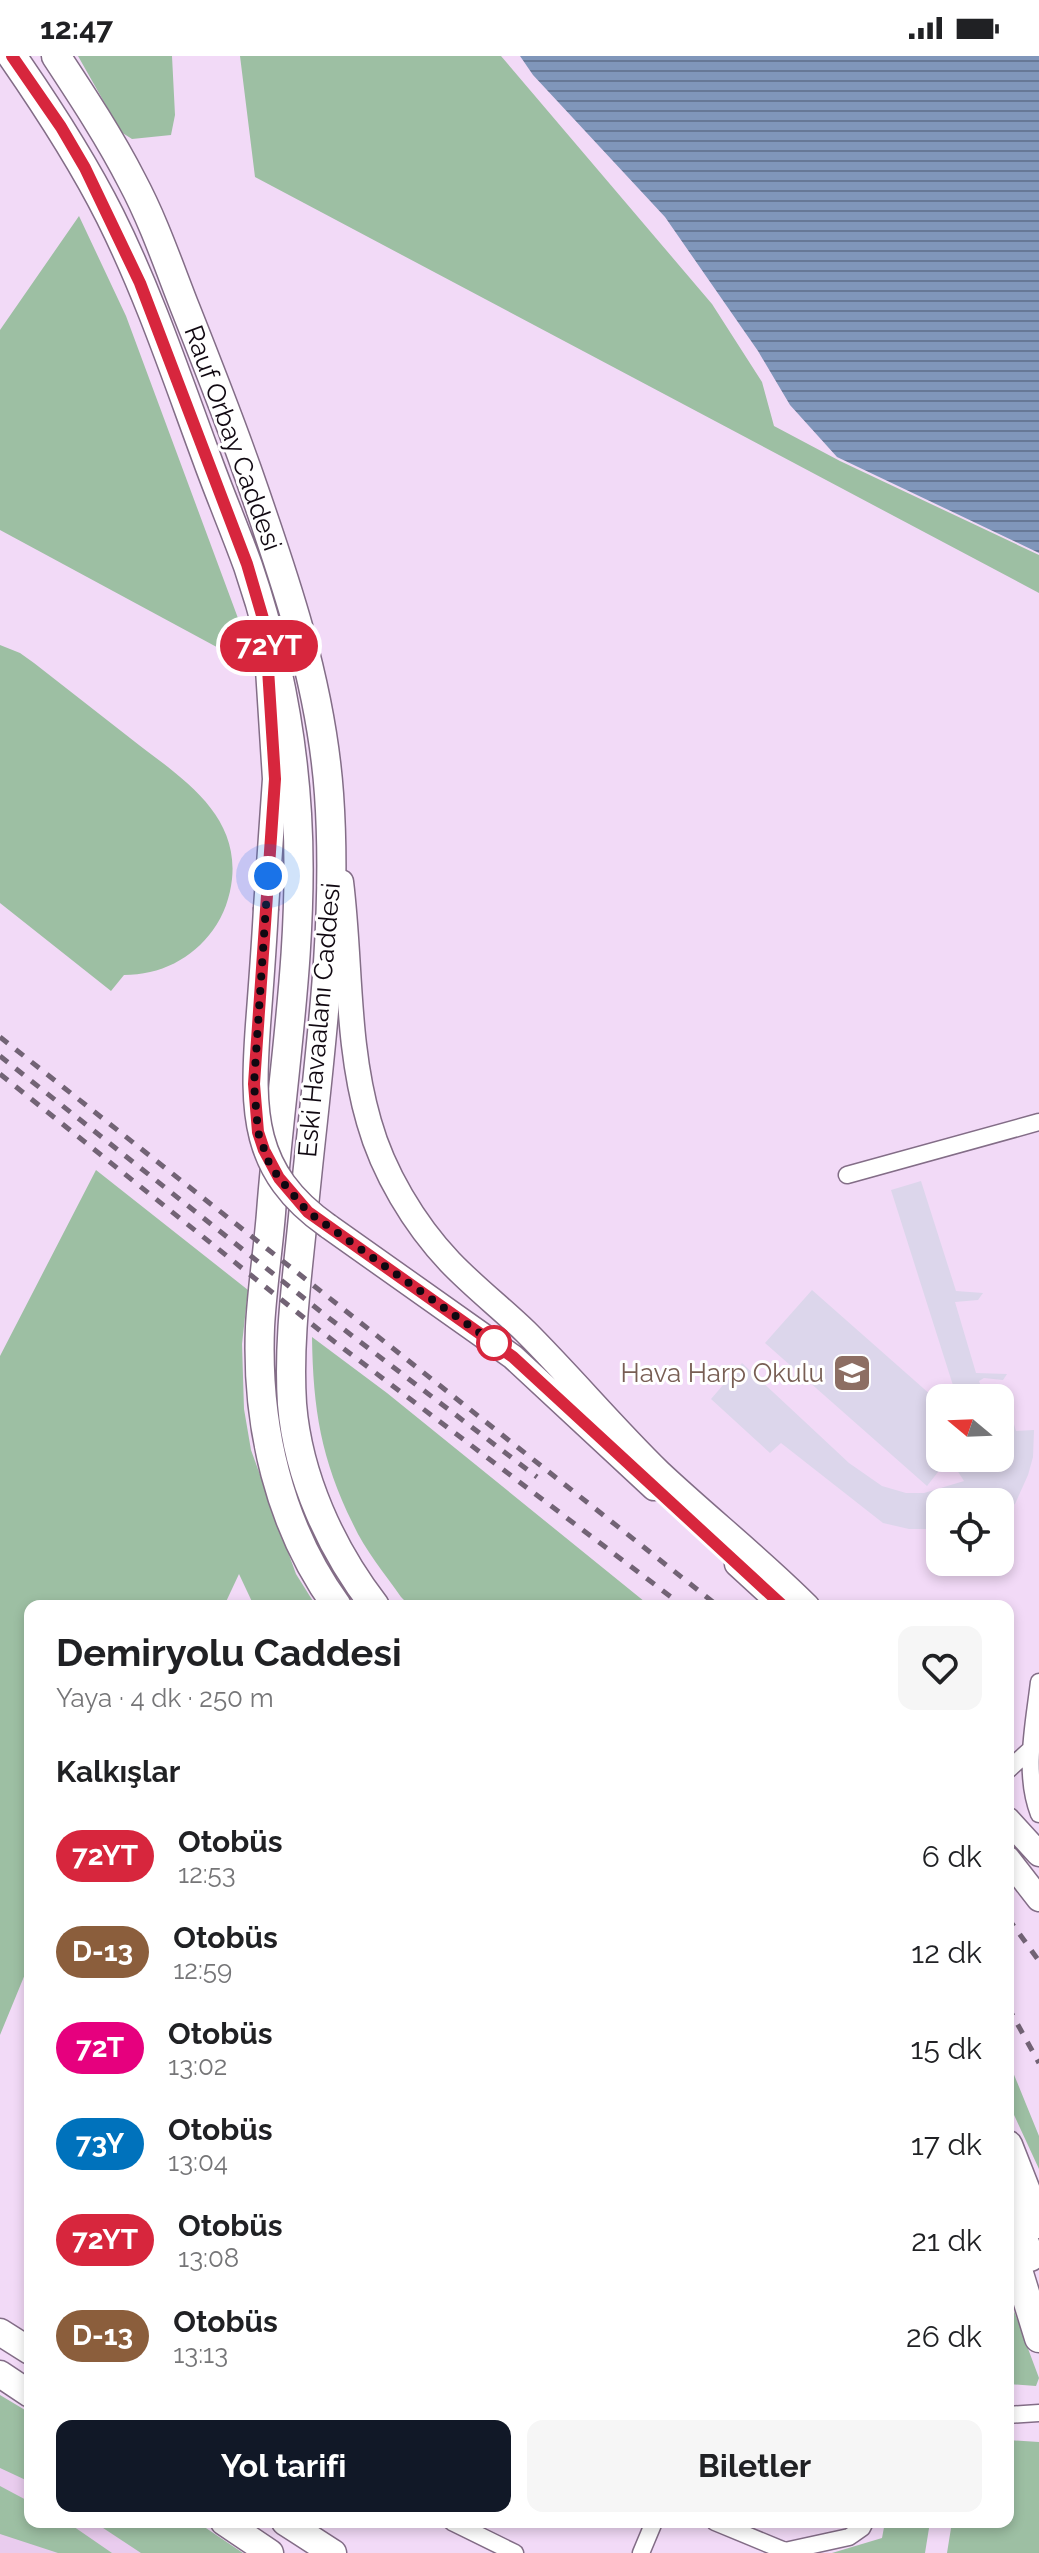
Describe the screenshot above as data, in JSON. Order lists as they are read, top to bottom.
{
  "streets": {
    "highway": ["Rauf Orbay Caddesi", "Eski Havaalanı Caddesi"]
  },
  "crossings": [
    ["Rauf Orbay Caddesi", "Eski Havaalanı Caddesi"]
  ],
  "places": {
    "school or university": ["Hava Harp Okulu"]
  },
  "lines": ["bus line 72YT"],
  "north": "left",
  "page": {
    "status": "12:47",
    "on_map": "72YT",
    "heading": [
      ["Demiryolu Caddesi", "Yaya · 4 dk · 250 m"],
      "Kalkışlar"
    ],
    "list": [
      {
        "mark": "72YT",
        "name": "Otobüs",
        "note": "12:53",
        "value": "6 dk"
      },
      {
        "mark": "D-13",
        "name": "Otobüs",
        "note": "12:59",
        "value": "12 dk"
      },
      {
        "mark": "72T",
        "name": "Otobüs",
        "note": "13:02",
        "value": "15 dk"
      },
      {
        "mark": "73Y",
        "name": "Otobüs",
        "note": "13:04",
        "value": "17 dk"
      },
      {
        "mark": "72YT",
        "name": "Otobüs",
        "note": "13:08",
        "value": "21 dk"
      },
      {
        "mark": "D-13",
        "name": "Otobüs",
        "note": "13:13",
        "value": "26 dk"
      }
    ],
    "buttons": ["Yol tarifi", "Biletler"]
  }
}
